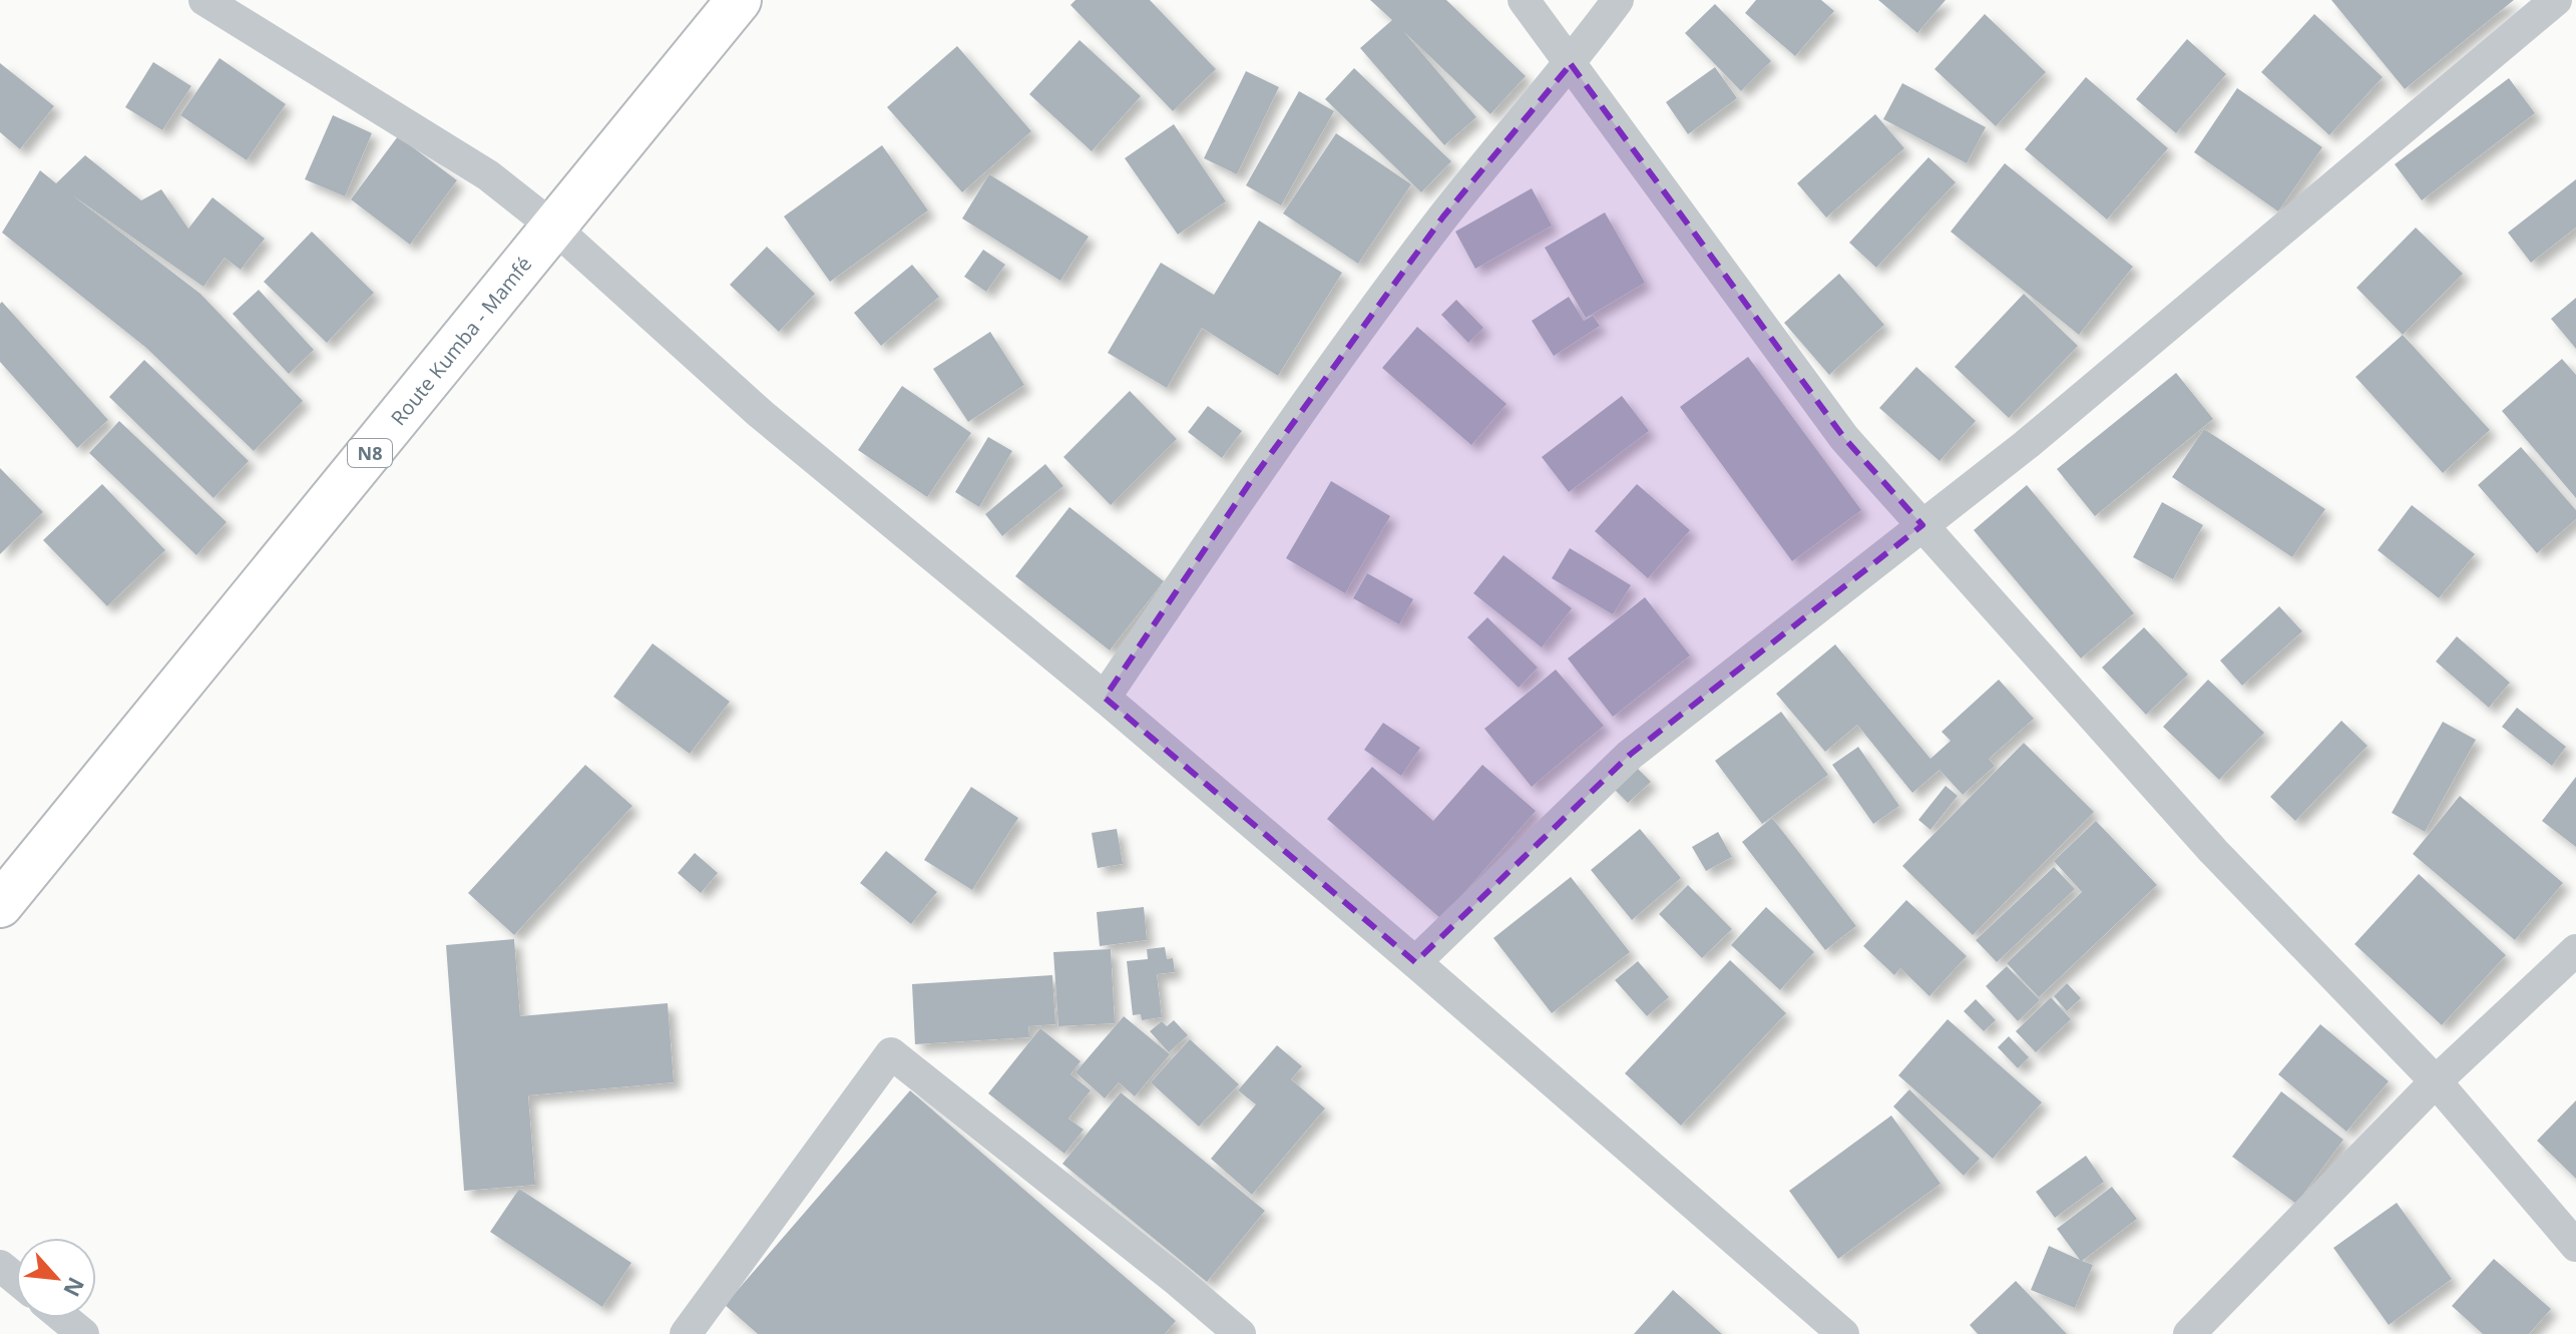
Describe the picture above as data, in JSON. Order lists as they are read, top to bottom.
{
  "streets": {
    "highway": ["Route Kumba - Mamfé", "N8"]
  },
  "north": "bottom right"
}
